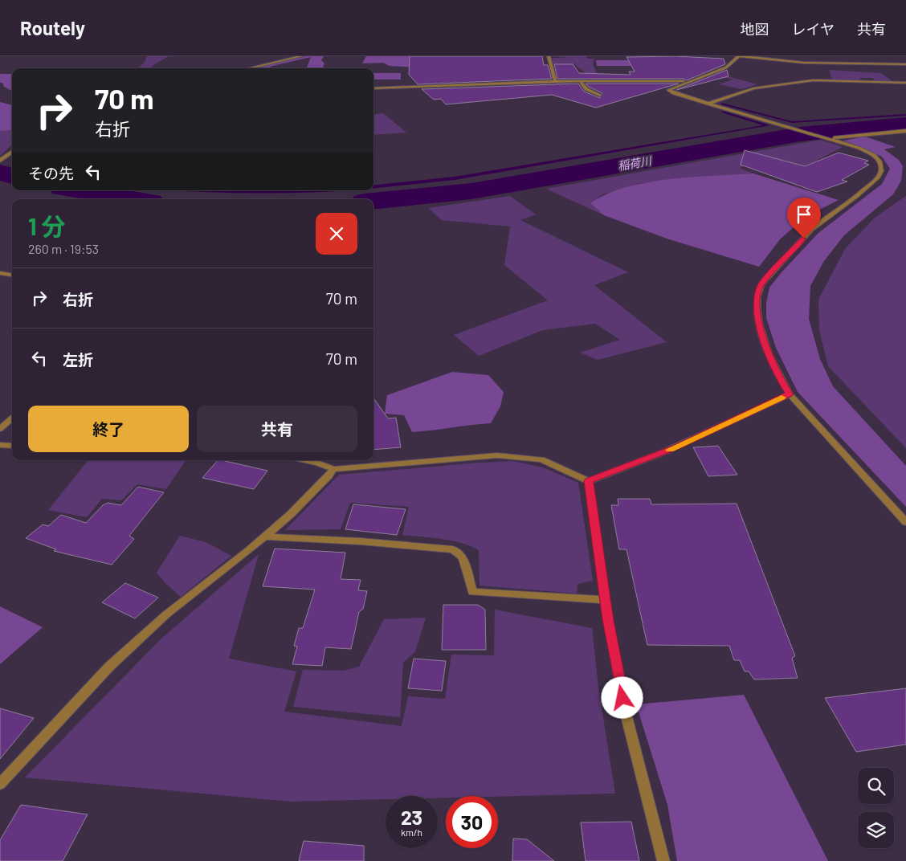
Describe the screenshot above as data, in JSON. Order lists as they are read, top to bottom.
{
  "water": ["稲荷川"],
  "page": {
    "header": "Routely",
    "nav": ["地図", "レイヤ", "共有"],
    "turn": ["70 m", "右折"],
    "then": "その先",
    "heading": ["1 分", "260 m · 19:53"],
    "list": [
      {
        "name": "右折",
        "value": "70 m"
      },
      {
        "name": "左折",
        "value": "70 m"
      }
    ],
    "buttons": ["終了", "共有"],
    "speed": "23 km/h",
    "limit": "30"
  }
}
